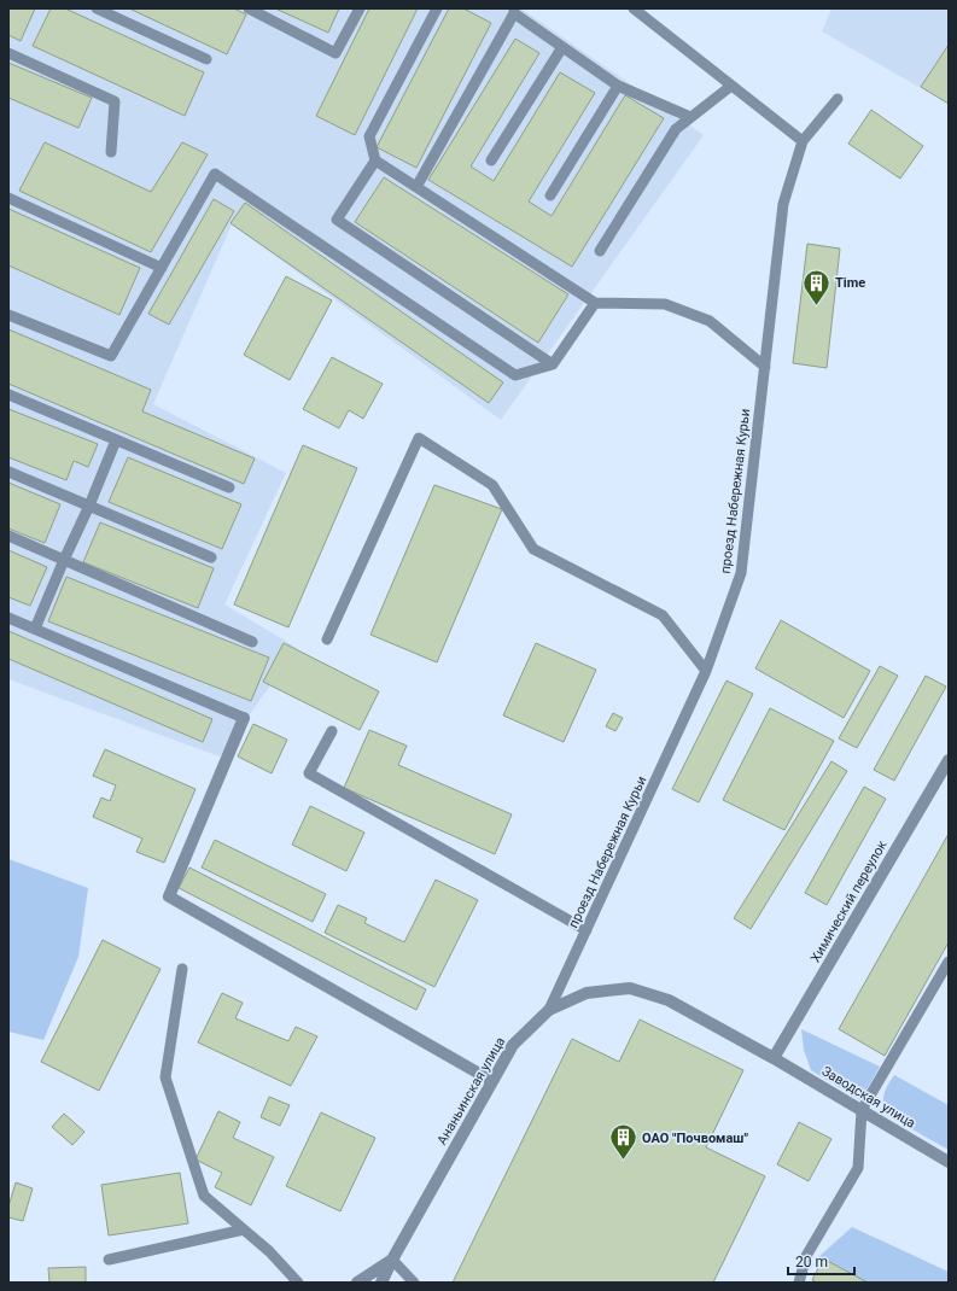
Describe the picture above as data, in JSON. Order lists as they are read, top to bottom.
{
  "streets": {
    "street": ["Химический переулок", "Ананьинская улица", "Заводская улица"],
    "lane": ["проезд Набережная Курьи"]
  },
  "crossings": [
    ["проезд Набережная Курьи", "Ананьинская улица"],
    ["Химический переулок", "Ананьинская улица"],
    ["Химический переулок", "Заводская улица"],
    ["Ананьинская улица", "Заводская улица"]
  ],
  "places": {
    "building": ["Time", "ОАО \"Почвомаш\""]
  },
  "scale_bar": "20 m"
}
